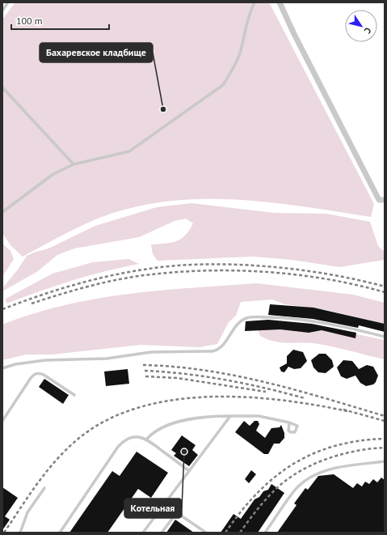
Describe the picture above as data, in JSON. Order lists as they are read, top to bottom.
{
  "places": ["Бахаревское кладбище", "Котельная"],
  "scale_bar": "100 m",
  "north": "bottom right"
}
